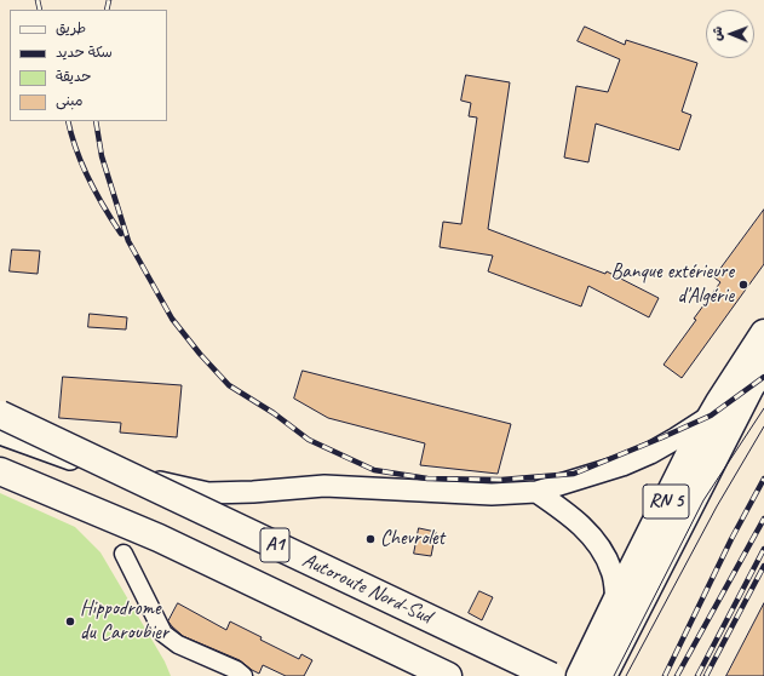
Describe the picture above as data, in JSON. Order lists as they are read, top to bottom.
{
  "streets": {
    "highway": ["RN 5", "A1", "Autoroute Nord-Sud"]
  },
  "places": ["Banque extérieure d'Algérie", "Chevrolet", "Hippodrome du Caroubier"],
  "legend": [
    "طريق",
    "سكة حديد",
    "حديقة",
    "مبنى"
  ],
  "north": "left"
}
